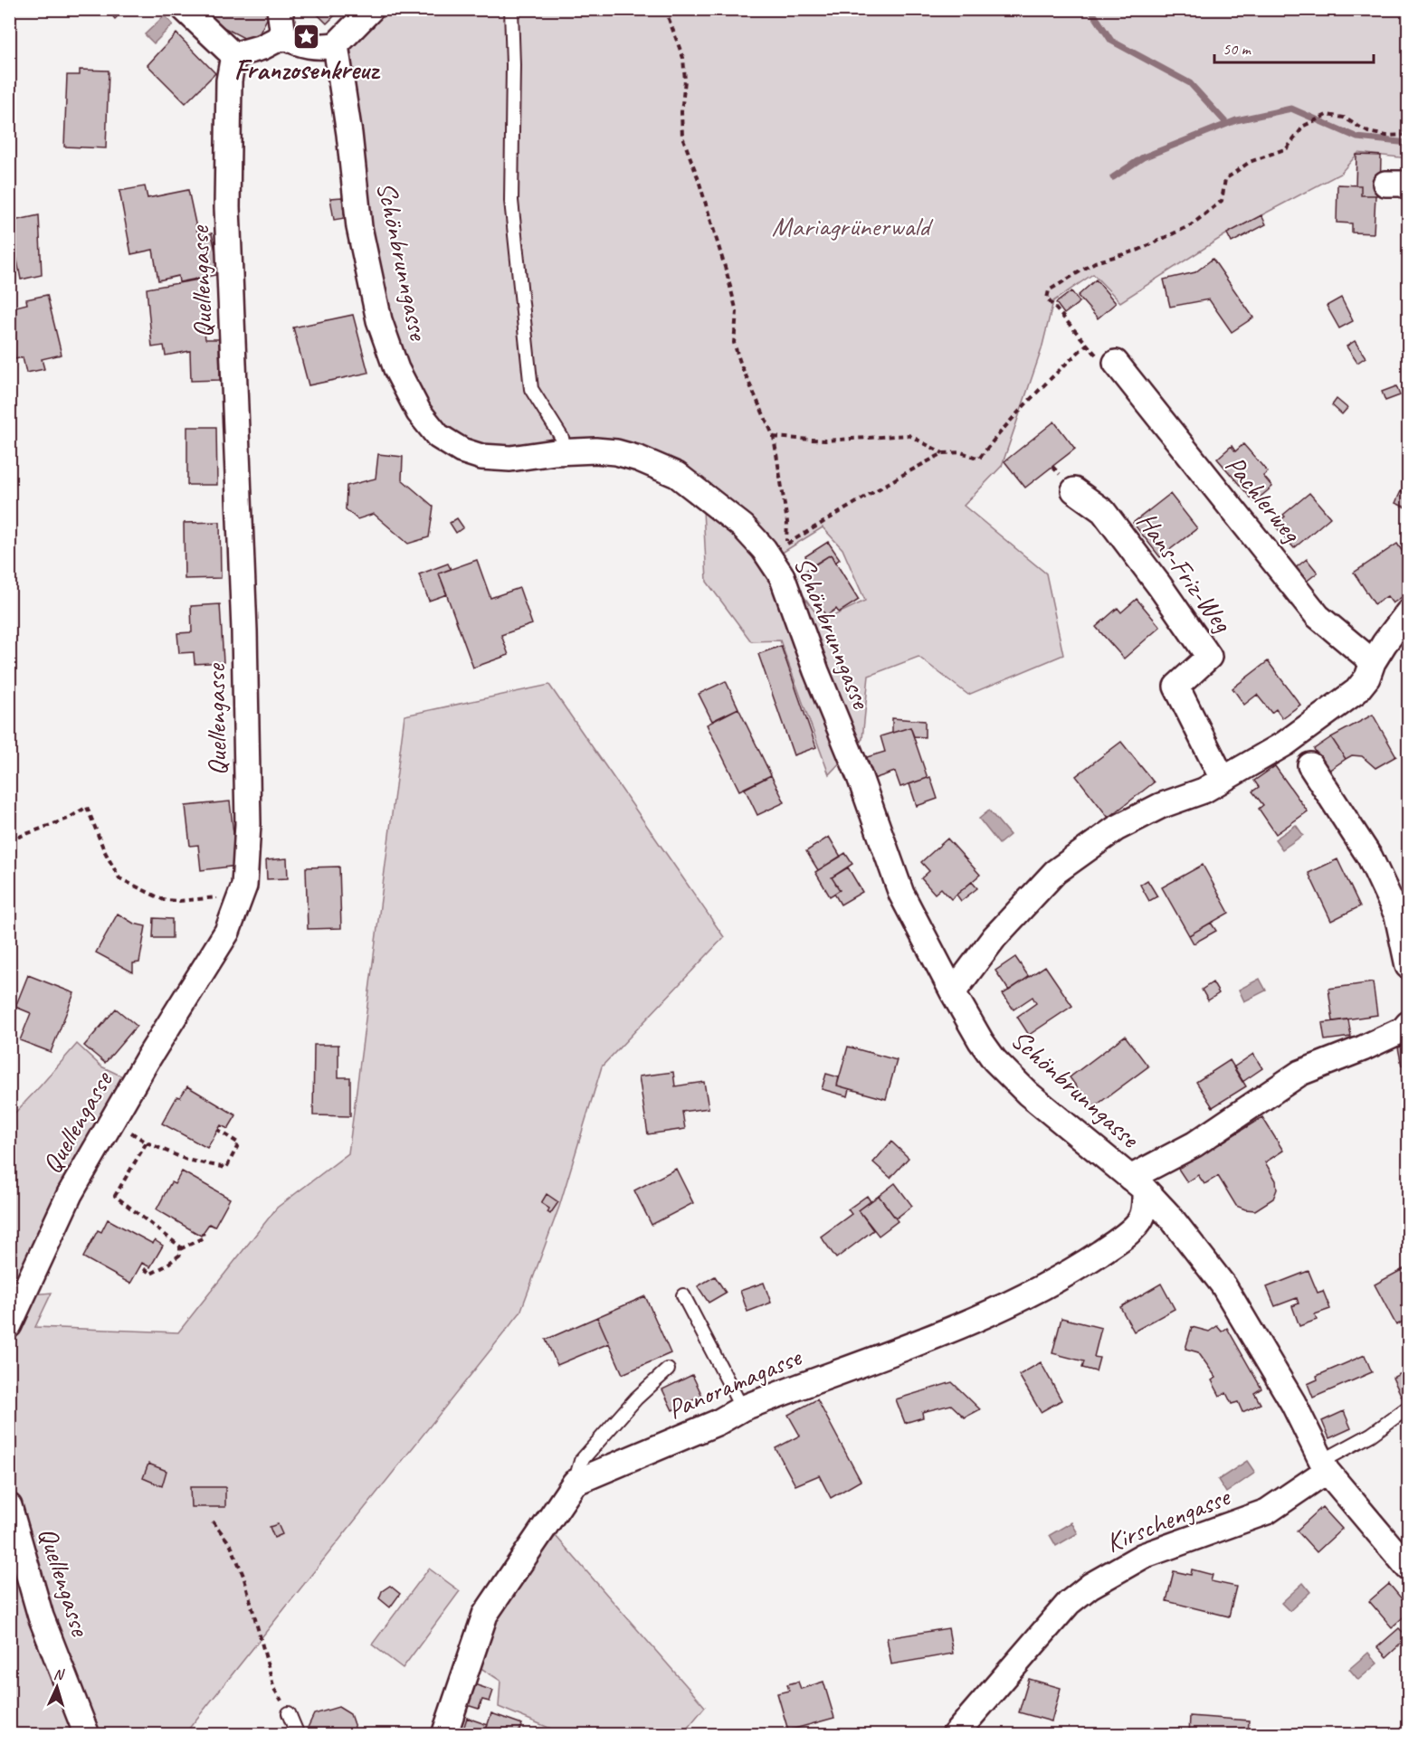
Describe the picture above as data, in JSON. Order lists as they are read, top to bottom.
{
  "streets": {
    "street": [
      "Schönbrunngasse",
      "Quellengasse",
      "Pachlerweg",
      "Hans-Friz-Weg",
      "Panoramagasse",
      "Kirschengasse"
    ]
  },
  "crossings": [
    ["Schönbrunngasse", "Panoramagasse"],
    ["Schönbrunngasse", "Kirschengasse"]
  ],
  "parks": ["Mariagrünerwald"],
  "places": {
    "place": ["Franzosenkreuz"]
  },
  "scale_bar": "50 m",
  "north": "top"
}
